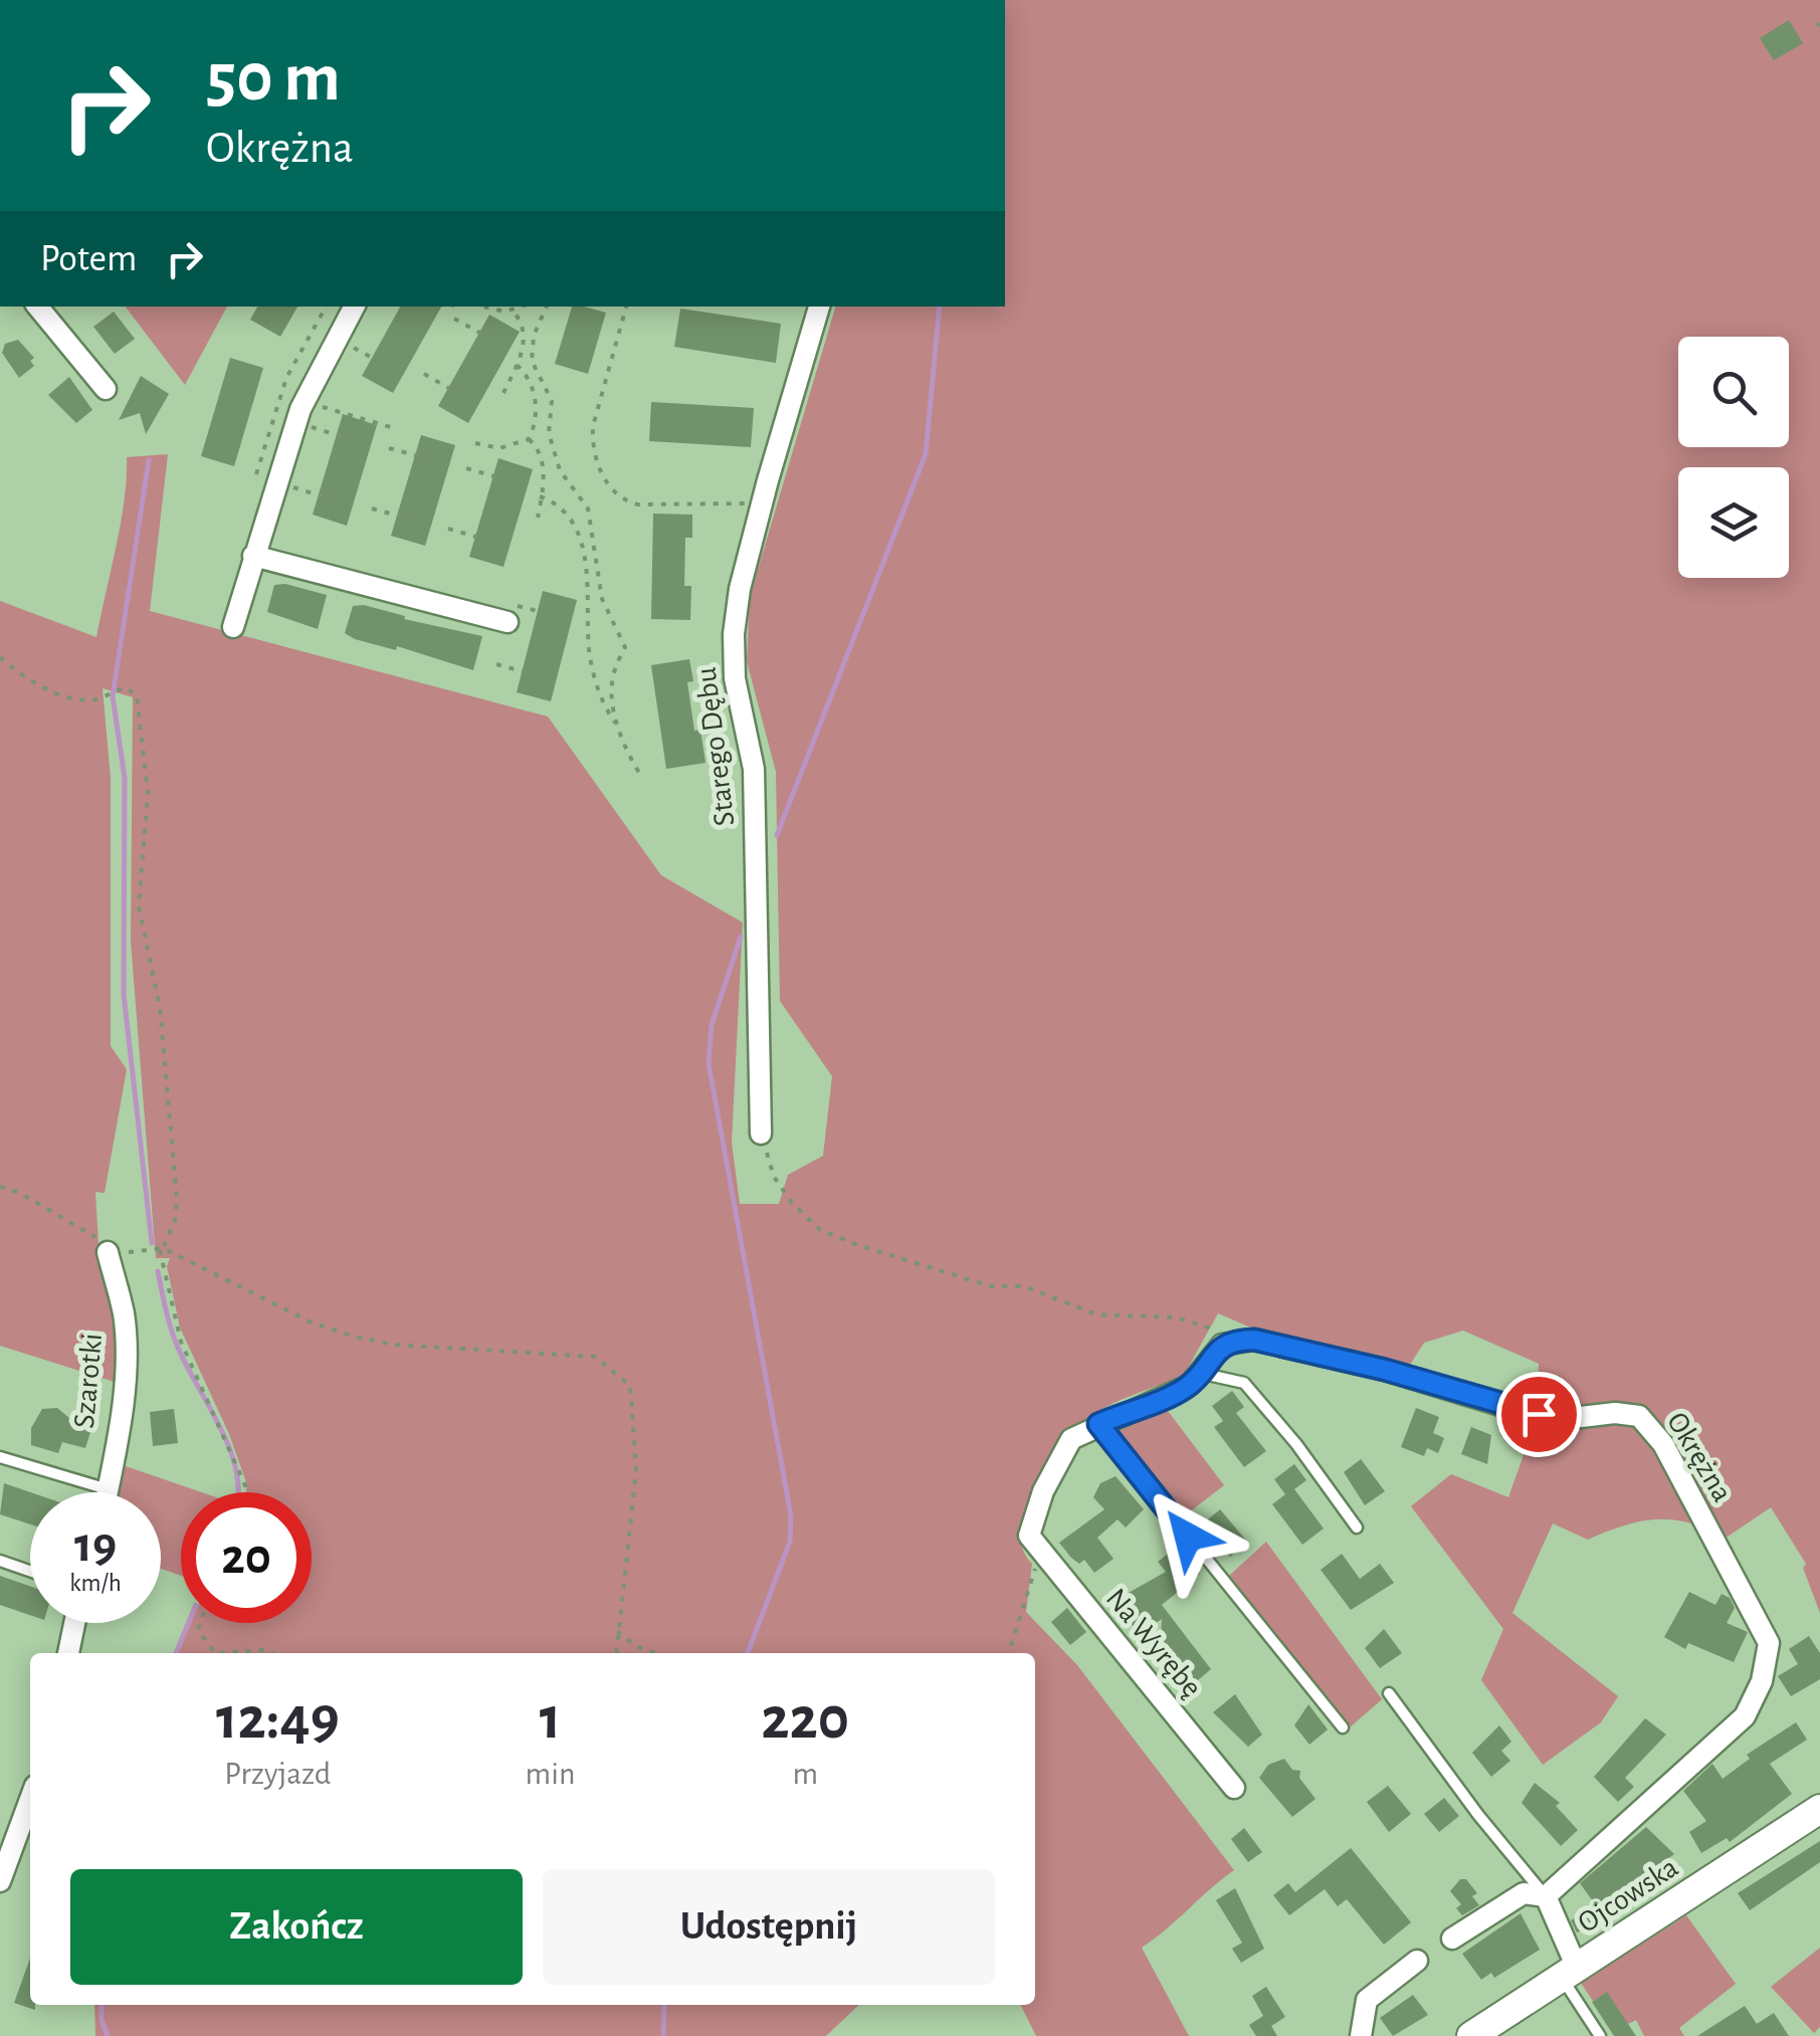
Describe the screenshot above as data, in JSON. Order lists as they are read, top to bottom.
{
  "streets": {
    "street": [
      "Starego Dębu",
      "Szarotki",
      "Okrężna",
      "Na Wyrębę",
      "Ojcowska"
    ]
  },
  "page": {
    "turn": ["50 m", "Okrężna"],
    "then": "Potem",
    "speed": "19 km/h",
    "limit": "20",
    "eta": [
      "12:49",
      "Przyjazd",
      "1",
      "min",
      "220",
      "m"
    ],
    "buttons": ["Zakończ", "Udostępnij"]
  }
}
